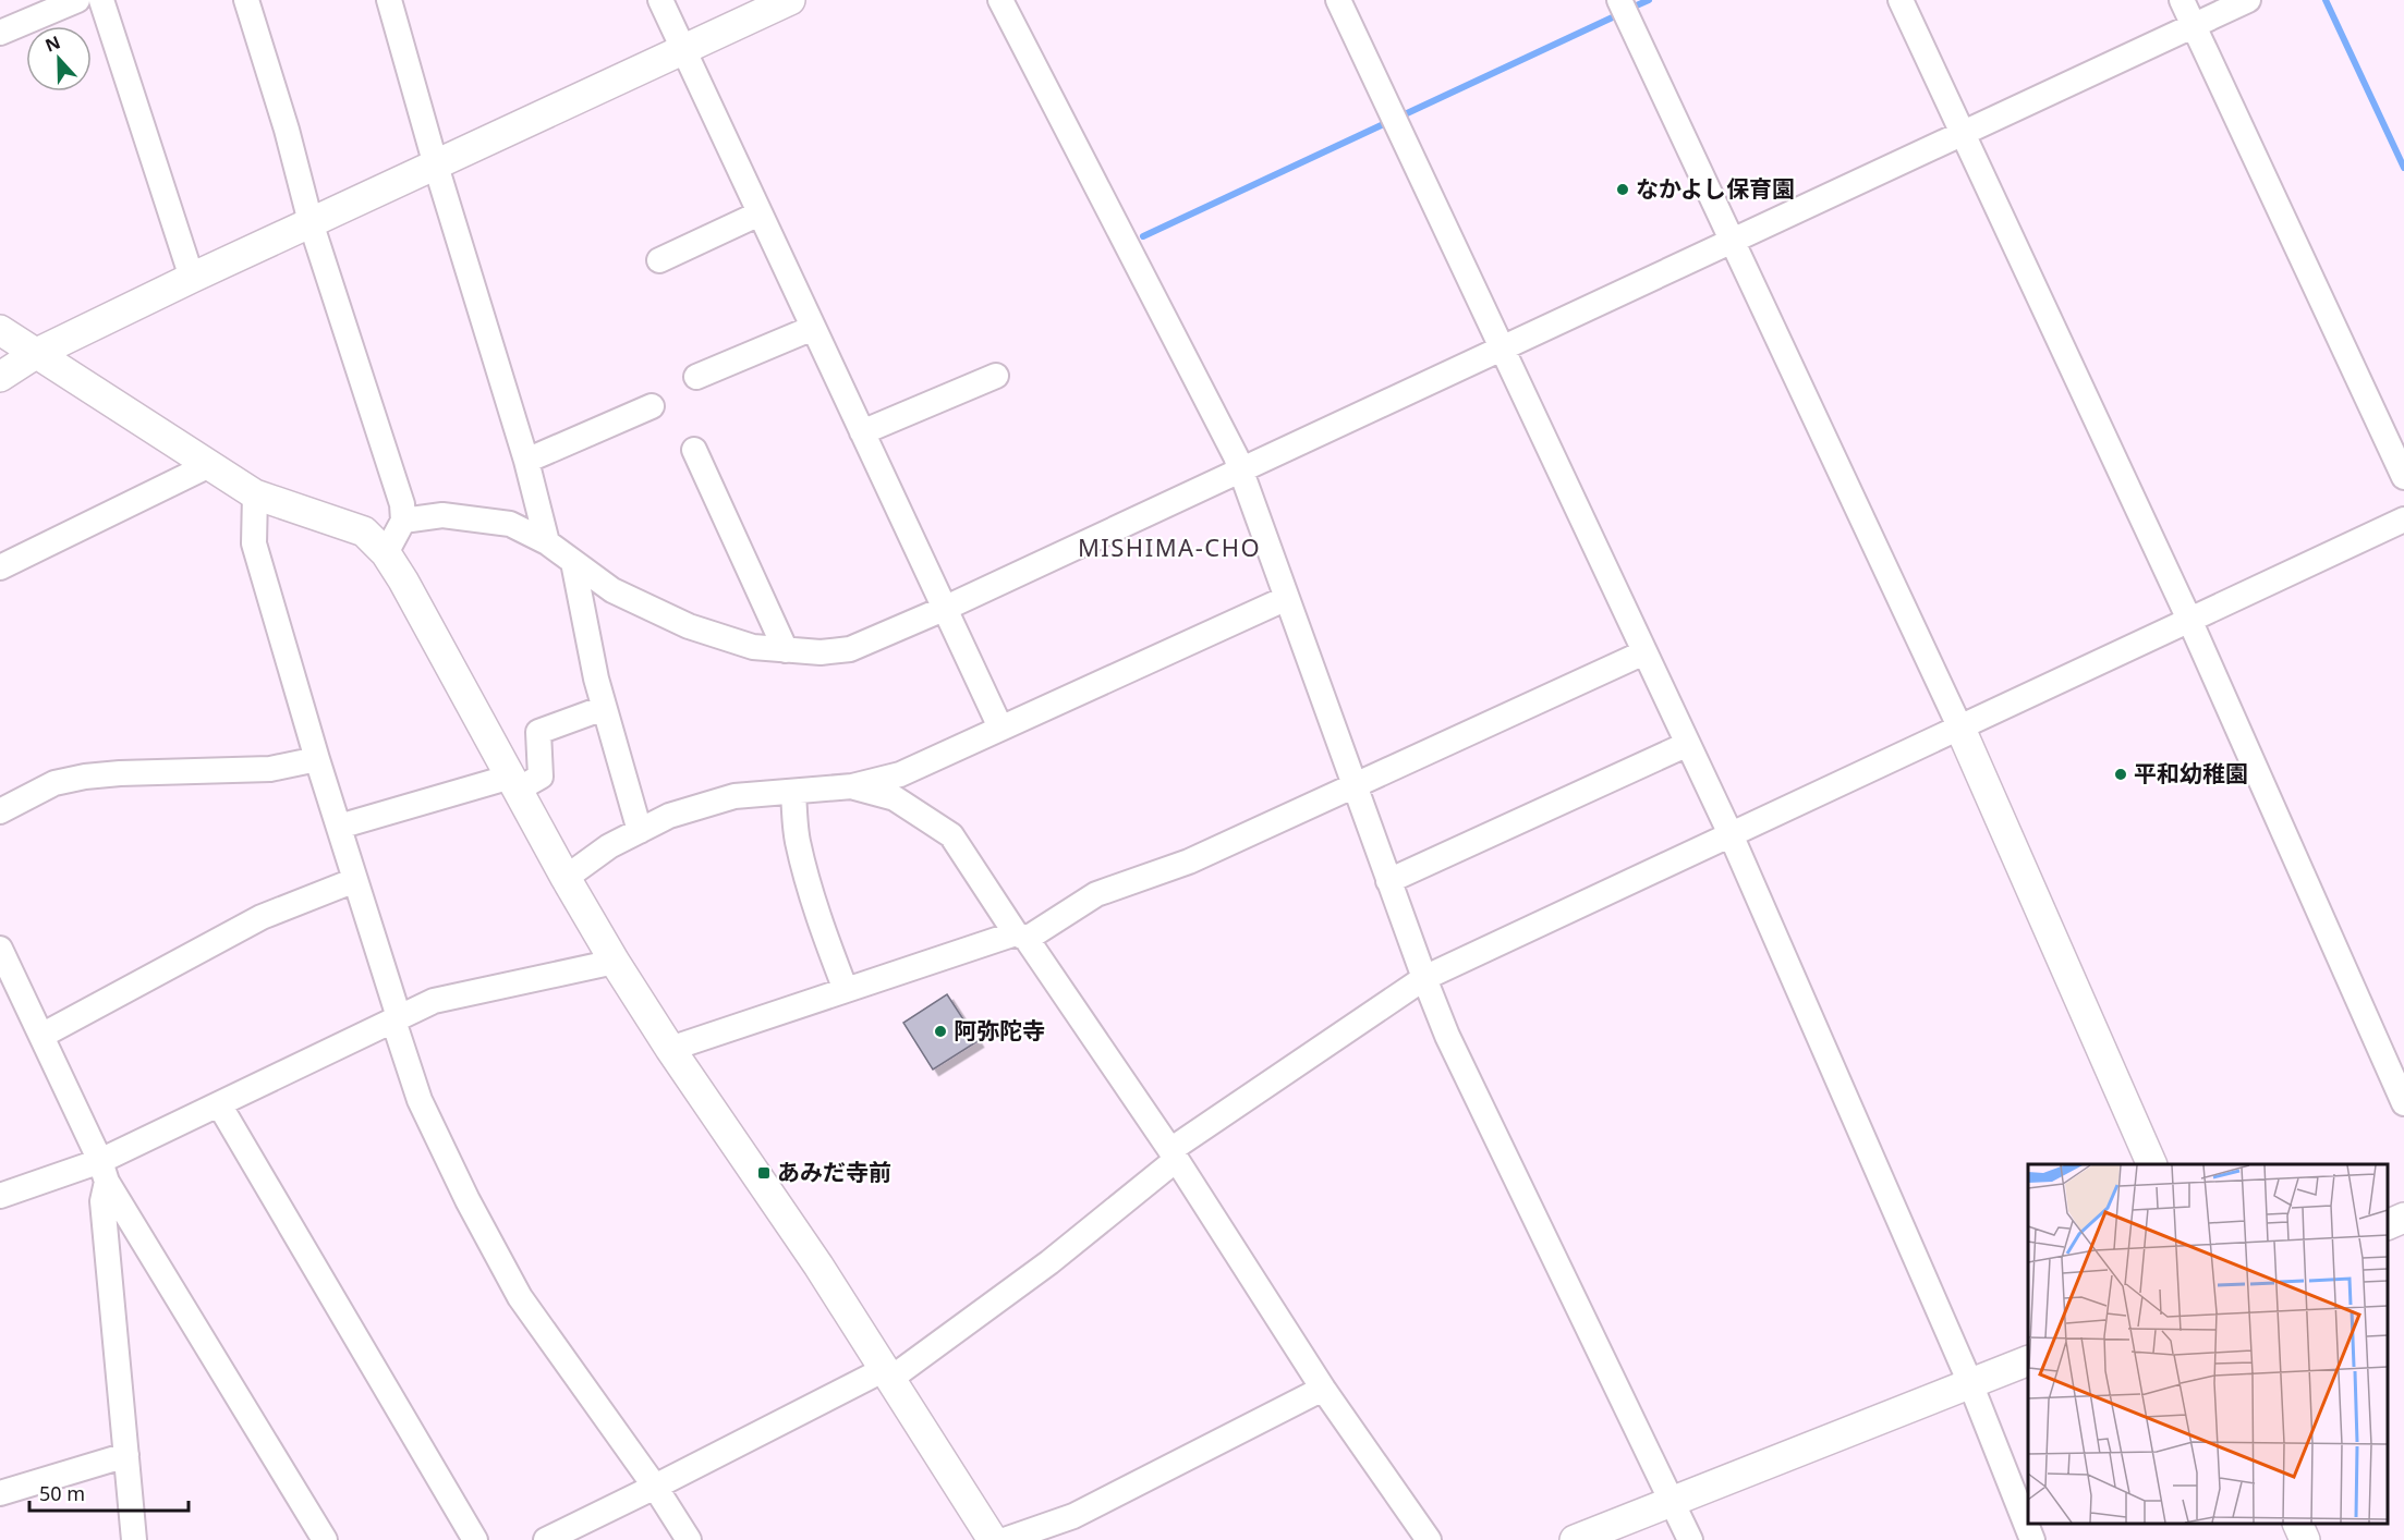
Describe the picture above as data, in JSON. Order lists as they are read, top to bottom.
{
  "districts": ["MISHIMA-CHO"],
  "places": {
    "other": ["なかよし保育園", "平和幼稚園", "阿弥陀寺"],
    "transit": ["あみだ寺前"]
  },
  "scale_bar": "50 m",
  "north": "top"
}
